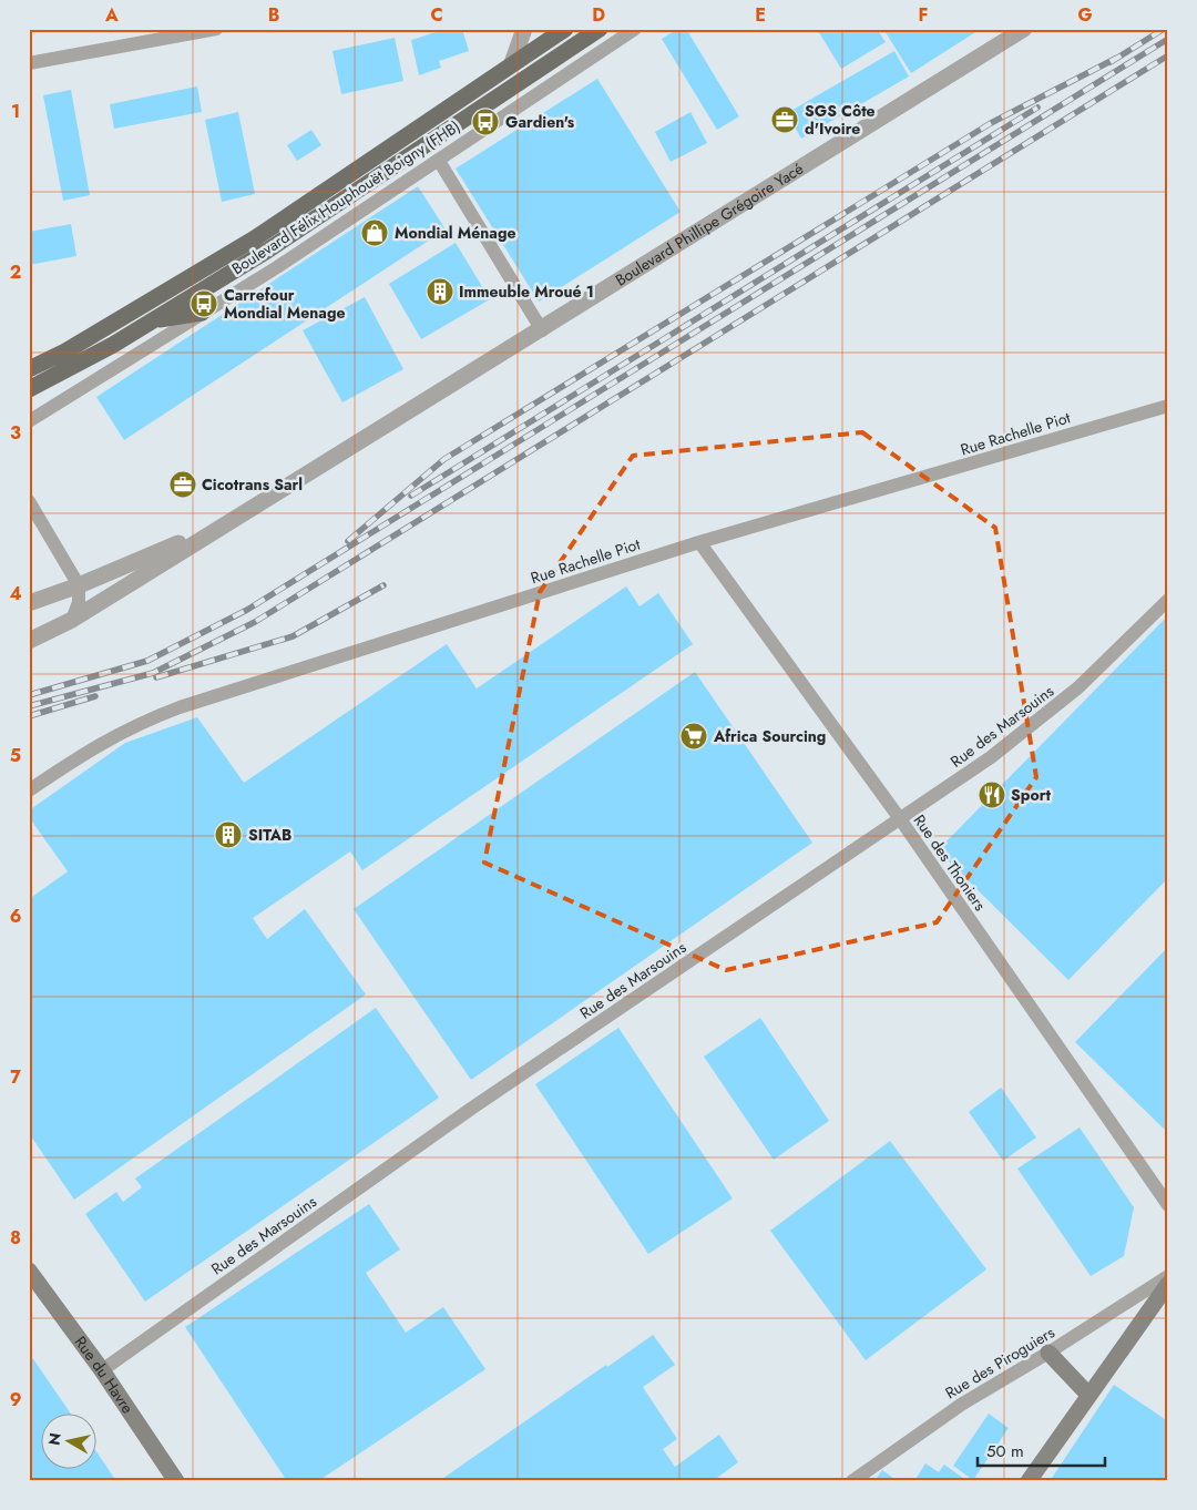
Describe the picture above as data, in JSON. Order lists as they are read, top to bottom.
{
  "streets": {
    "main road": ["Boulevard Félix Houphouët Boigny (FHB)", "Rue du Havre"],
    "street": [
      "Boulevard Phillipe Grégoire Yacé",
      "Rue Rachelle Piot",
      "Rue des Marsouins",
      "Rue des Thoniers",
      "Rue des Piroguiers"
    ]
  },
  "crossings": [
    ["Rue Rachelle Piot", "Rue des Thoniers"],
    ["Rue des Marsouins", "Rue des Thoniers"],
    ["Rue des Marsouins", "Rue du Havre"]
  ],
  "places": {
    "office": ["SGS Côte d'Ivoire", "Cicotrans Sarl"],
    "bus stop": ["Gardien's", "Carrefour Mondial Menage"],
    "shop": ["Mondial Ménage"],
    "building": ["Immeuble Mroué 1", "SITAB"],
    "supermarket": ["Africa Sourcing"],
    "restaurant": ["Sport"]
  },
  "scale_bar": "50 m",
  "north": "left",
  "grid": {
    "columns": [
      "A",
      "B",
      "C",
      "D",
      "E",
      "F",
      "G"
    ],
    "rows": [
      "1",
      "2",
      "3",
      "4",
      "5",
      "6",
      "7",
      "8",
      "9"
    ]
  }
}
